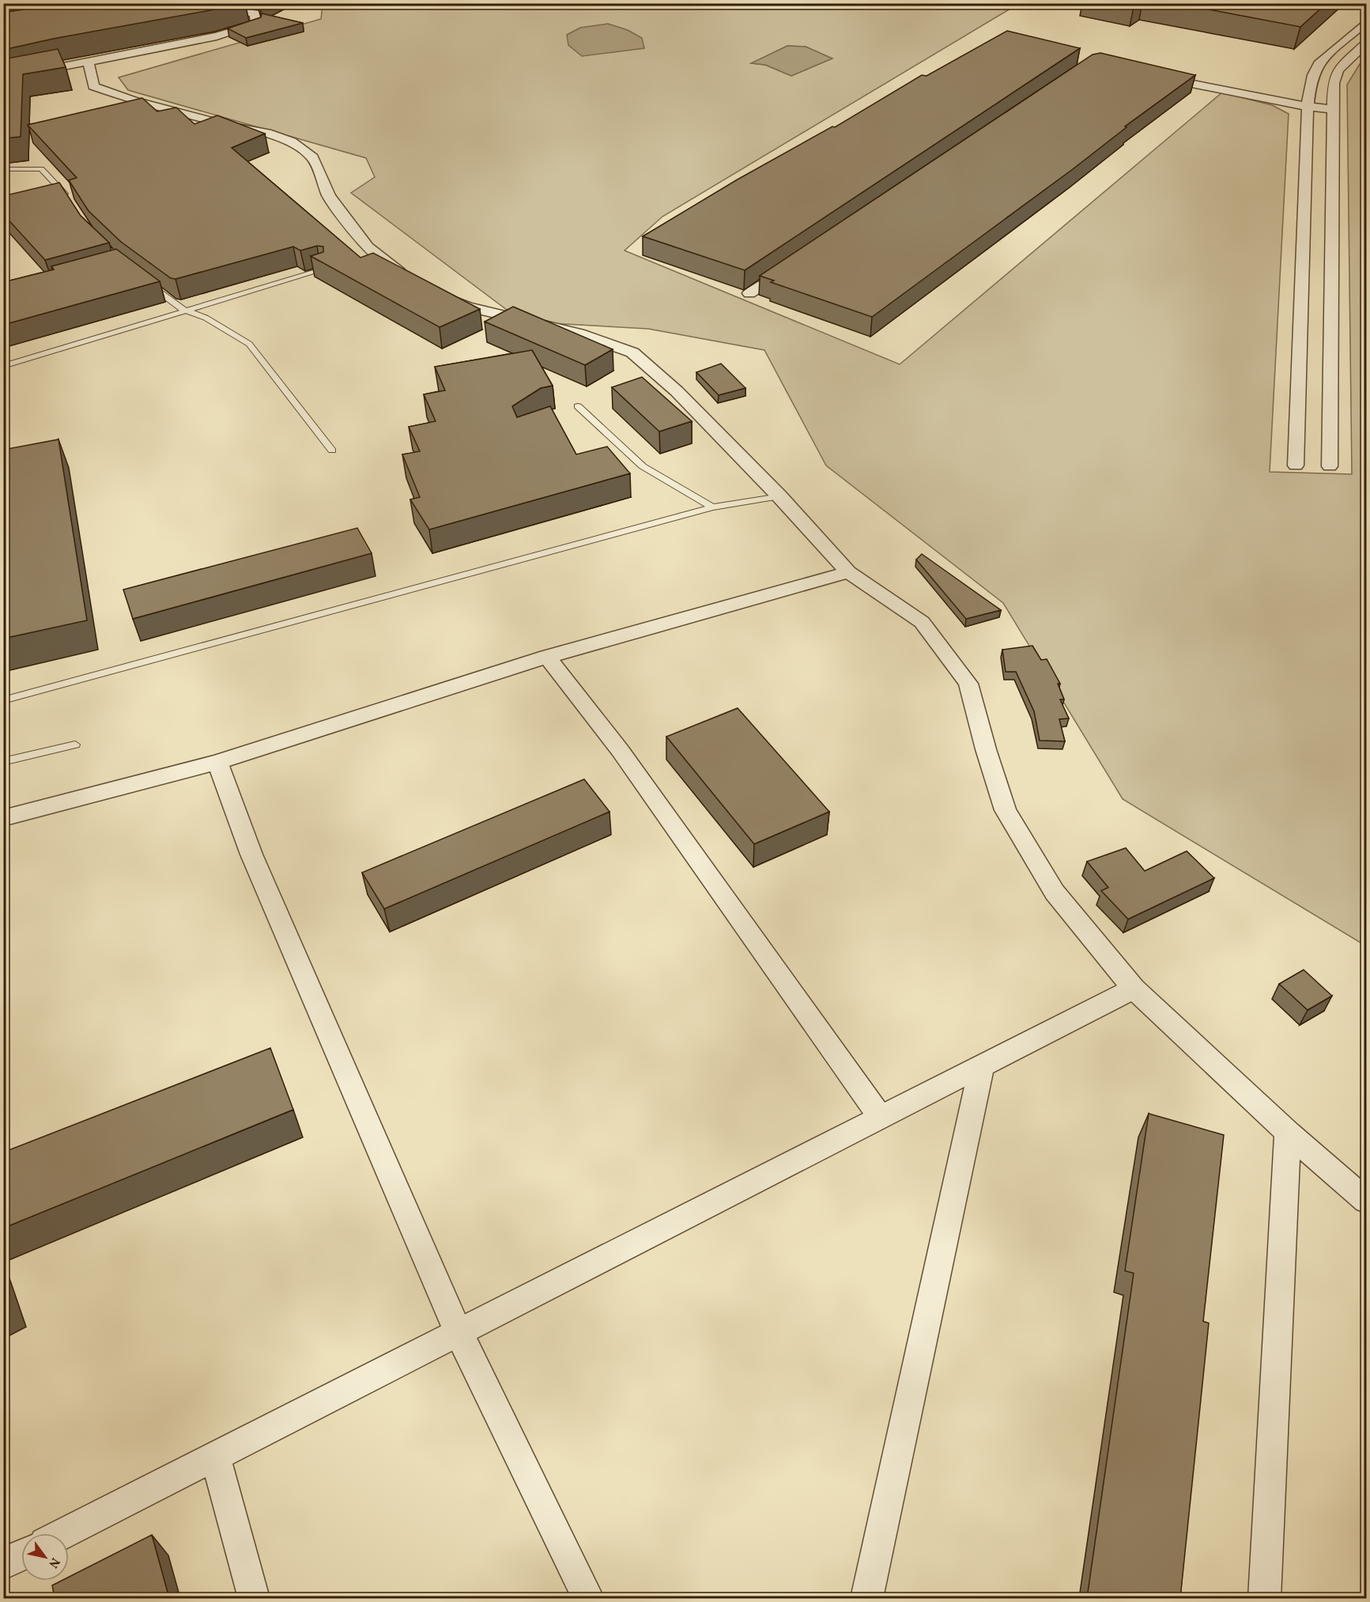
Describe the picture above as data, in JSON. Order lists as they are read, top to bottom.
{
  "north": "bottom right"
}
